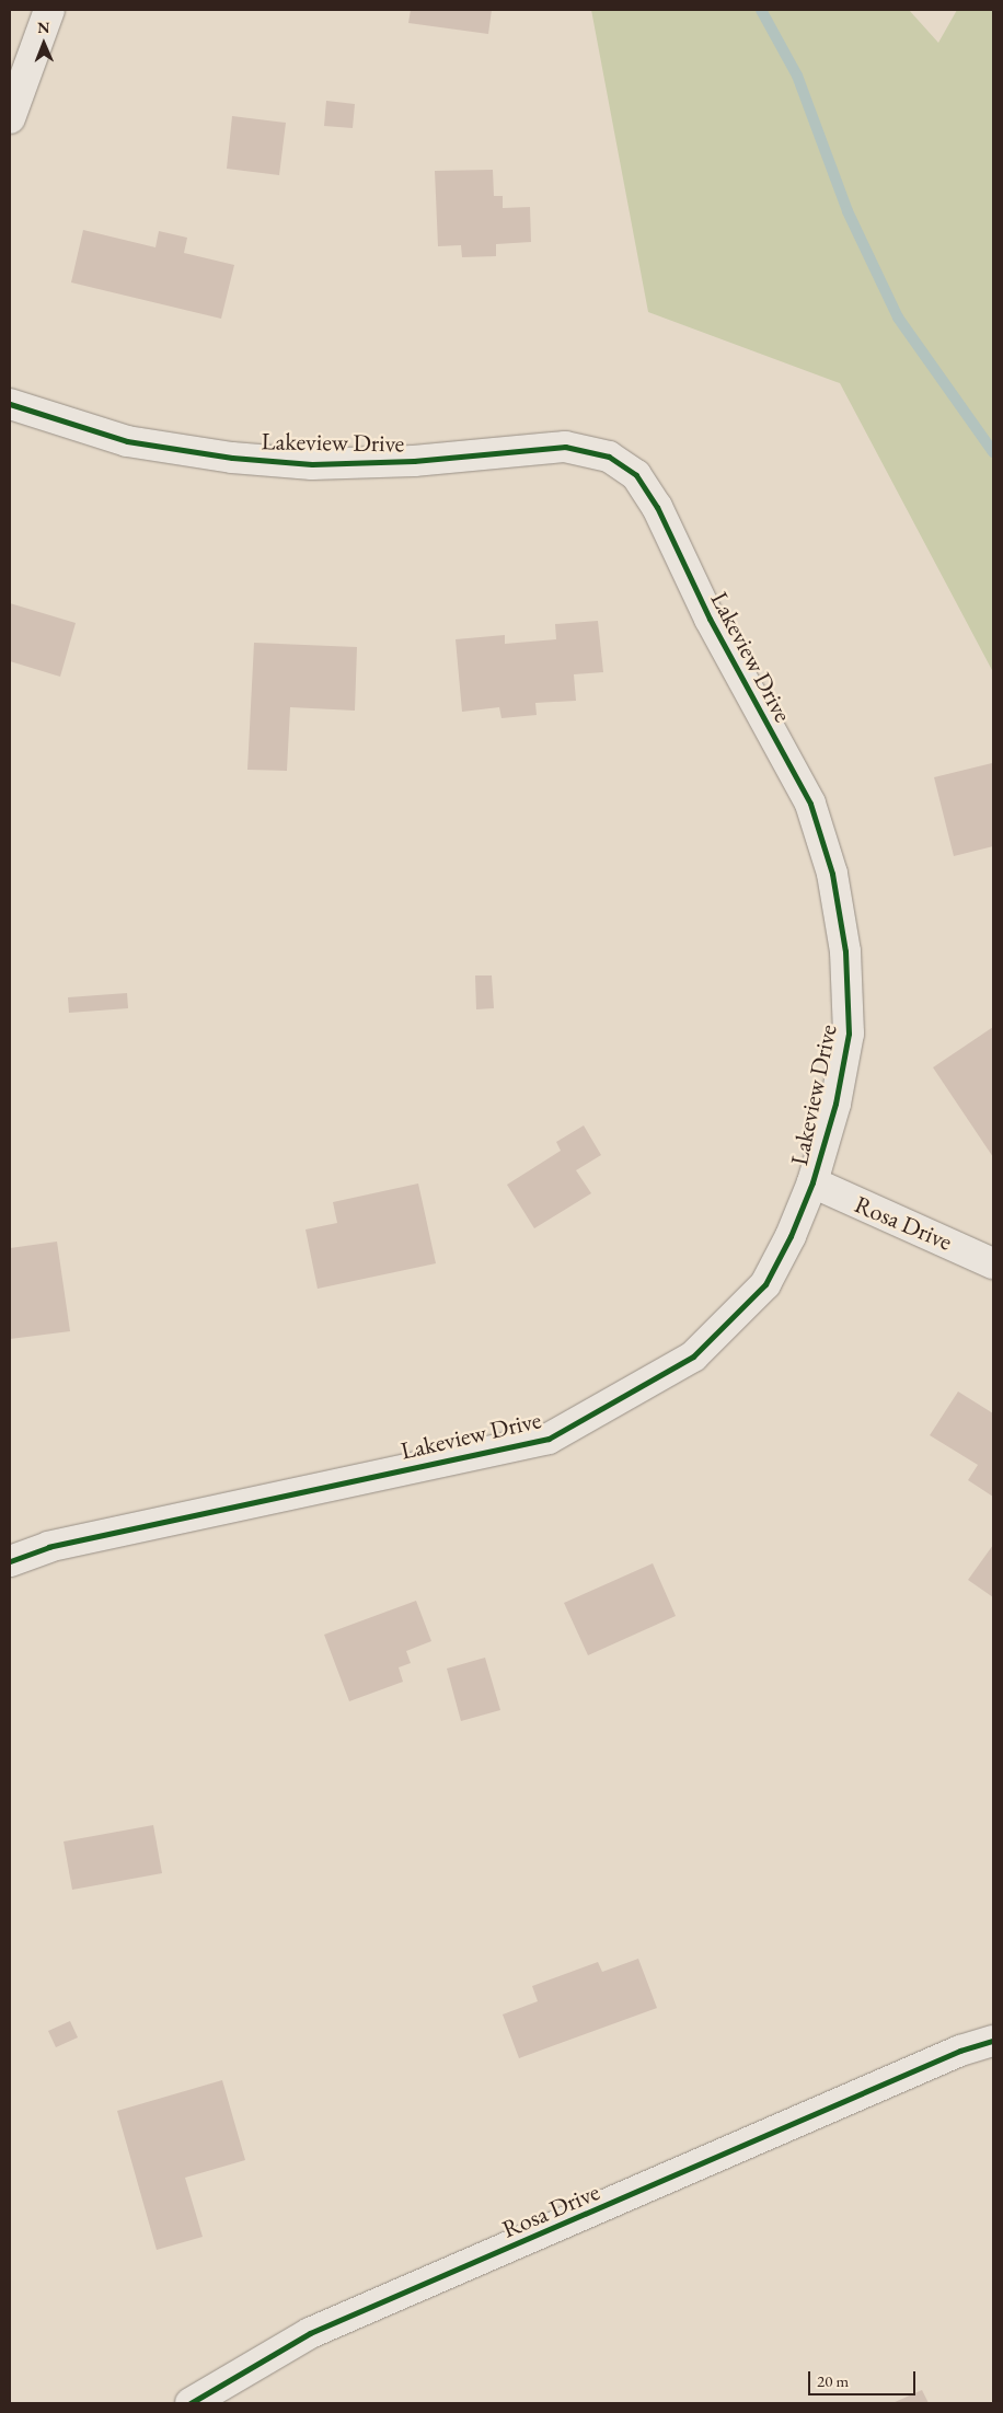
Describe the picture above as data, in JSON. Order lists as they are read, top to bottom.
{
  "streets": {
    "street": ["Lakeview Drive", "Rosa Drive"]
  },
  "crossings": [
    ["Lakeview Drive", "Rosa Drive"]
  ],
  "scale_bar": "20 m",
  "north": "top"
}
